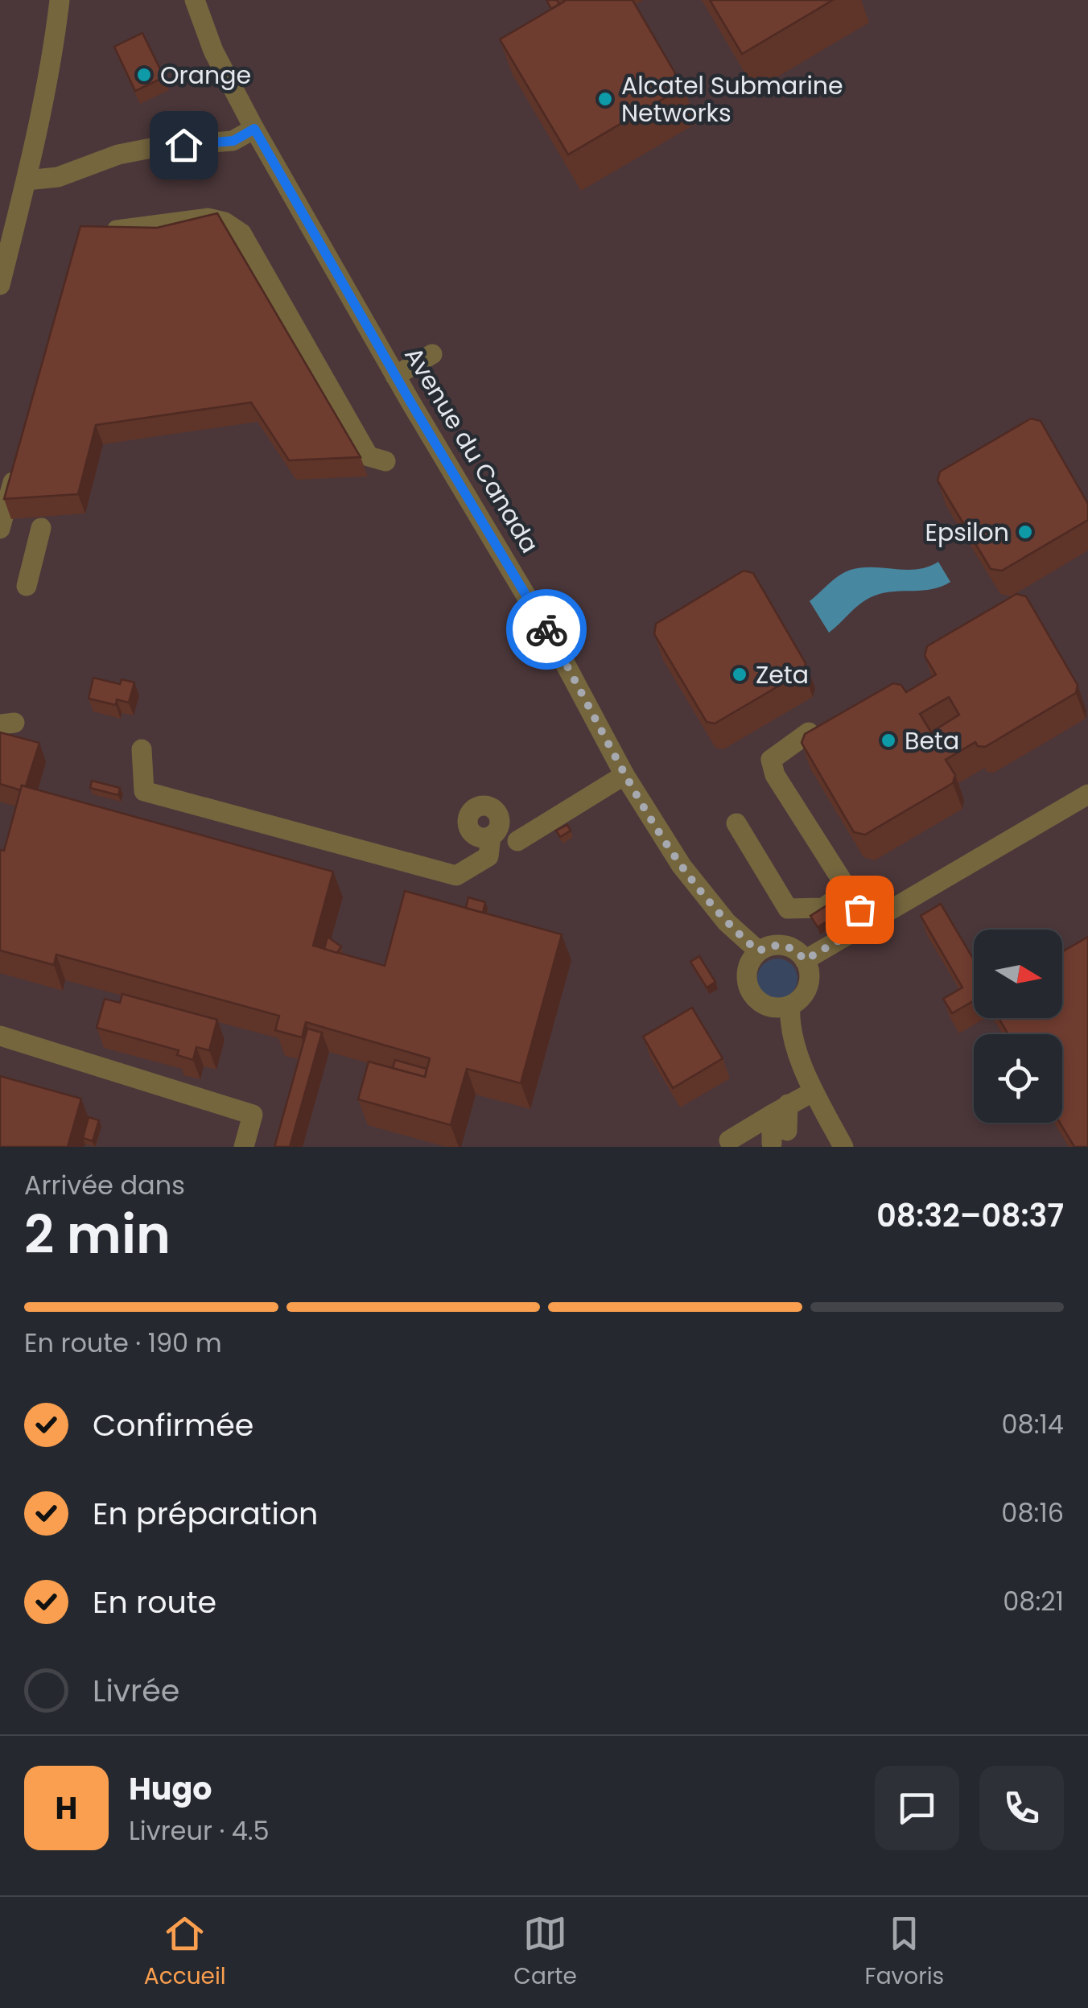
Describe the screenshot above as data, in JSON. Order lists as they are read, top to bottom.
{
  "streets": {
    "street": ["Avenue du Canada"]
  },
  "places": [
    "Orange",
    "Alcatel Submarine Networks",
    "Epsilon",
    "Zeta",
    "Beta"
  ],
  "north": "right",
  "page": {
    "heading": ["2 min", "Arrivée dans", "08:32–08:37"],
    "panel": ["Hugo", "Livreur · 4.5"],
    "bar": "En route · 190 m",
    "list": [
      ["Confirmée", "08:14"],
      ["En préparation", "08:16"],
      ["En route", "08:21"],
      "Livrée"
    ],
    "round": "H",
    "tabs": ["Accueil", "Carte", "Favoris"]
  }
}
